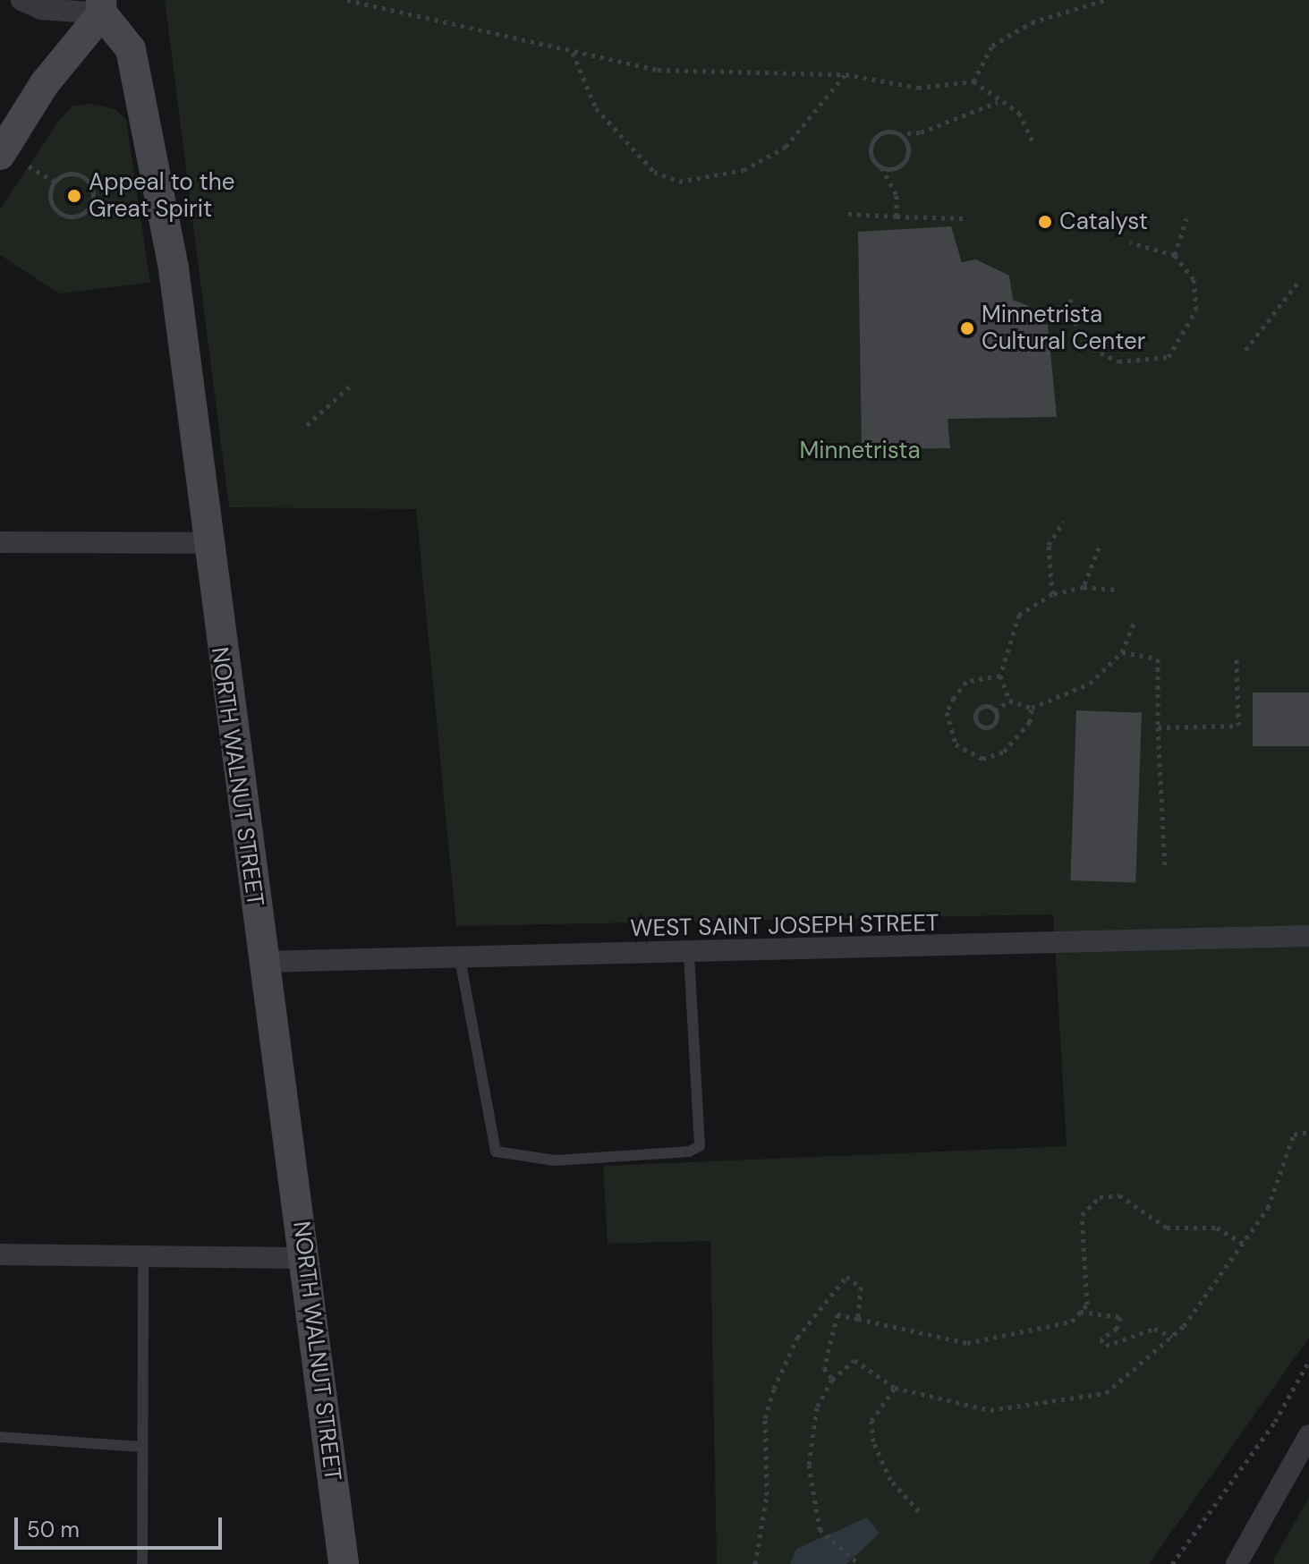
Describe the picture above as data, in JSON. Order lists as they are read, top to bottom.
{
  "streets": {
    "main road": ["NORTH WALNUT STREET"],
    "street": ["WEST SAINT JOSEPH STREET"]
  },
  "crossings": [
    ["NORTH WALNUT STREET", "WEST SAINT JOSEPH STREET"]
  ],
  "parks": ["Minnetrista"],
  "places": ["Appeal to the Great Spirit", "Catalyst", "Minnetrista Cultural Center"],
  "scale_bar": "50 m"
}
